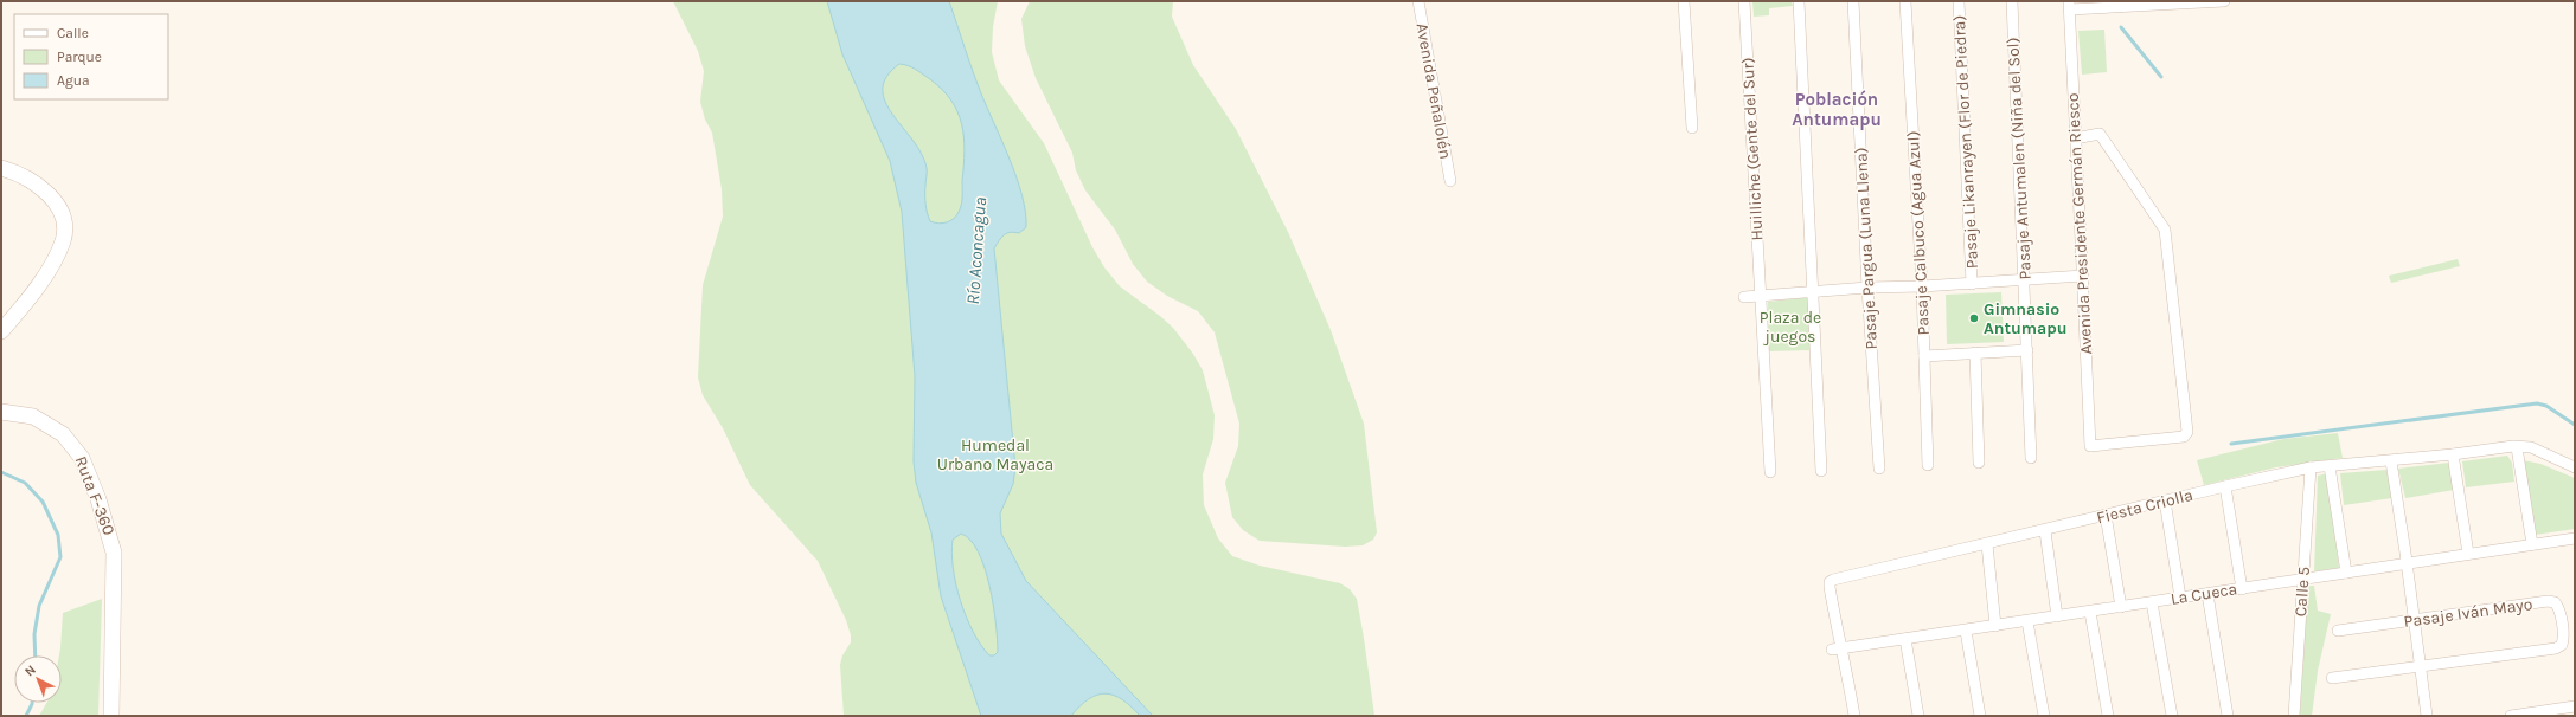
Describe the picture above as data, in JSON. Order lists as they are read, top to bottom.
{
  "streets": {
    "main road": ["Ruta F-360"],
    "street": [
      "Avenida Peñalolén",
      "Pasaje Likanrayen (Flor de Piedra)",
      "Huilliche (Gente del Sur)",
      "Pasaje Antumalen (Niña del Sol)",
      "Avenida Presidente Germán Riesco",
      "Pasaje Calbuco (Agua Azul)",
      "Pasaje Pargua (Luna Llena)",
      "Fiesta Criolla",
      "Calle 5",
      "La Cueca",
      "Pasaje Iván Mayo"
    ]
  },
  "crossings": [
    ["Fiesta Criolla", "Calle 5"],
    ["Fiesta Criolla", "La Cueca"],
    ["Calle 5", "La Cueca"]
  ],
  "districts": ["Población Antumapu"],
  "water": ["Río Aconcagua"],
  "parks": ["Plaza de juegos", "Humedal Urbano Mayaca"],
  "places": ["Gimnasio Antumapu"],
  "legend": ["Calle", "Parque", "Agua"],
  "north": "top left"
}
